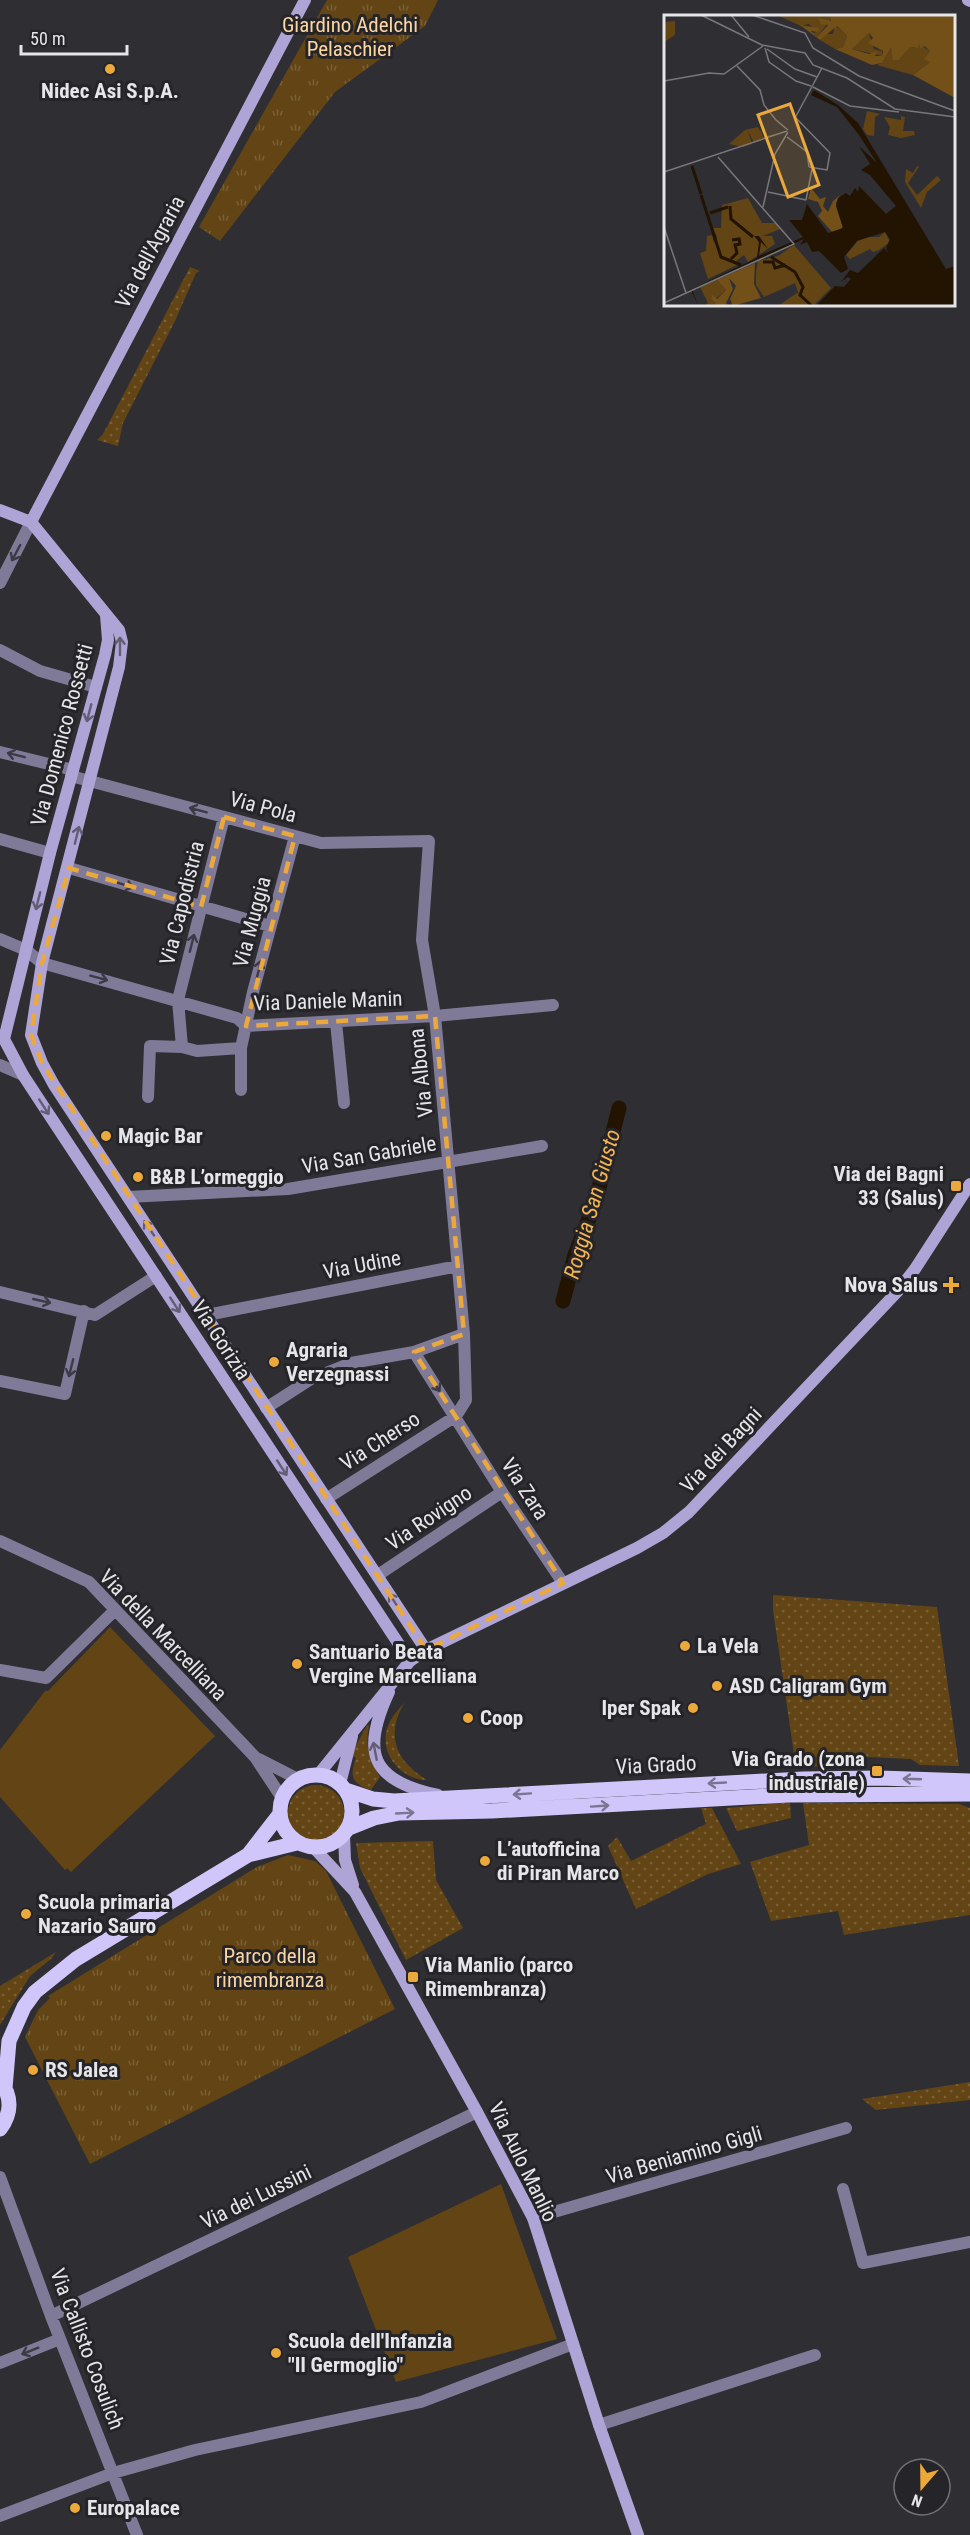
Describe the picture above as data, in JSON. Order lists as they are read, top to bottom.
{
  "streets": {
    "main road": ["Via Grado"],
    "street": [
      "Via dell'Agraria",
      "Via Domenico Rossetti",
      "Via Pola",
      "Via Capodistria",
      "Via Muggia",
      "Via Daniele Manin",
      "Via Albona",
      "Via San Gabriele",
      "Via Udine",
      "Via Gorizia",
      "Via Cherso",
      "Via dei Bagni",
      "Via Zara",
      "Via Rovigno",
      "Via della Marcelliana",
      "Via Beniamino Gigli",
      "Via Aulo Manlio",
      "Via dei Lussini",
      "Via Callisto Cosulich"
    ]
  },
  "crossings": [
    ["Via Domenico Rossetti", "Via Pola"],
    ["Via Domenico Rossetti", "Via Daniele Manin"],
    ["Via Domenico Rossetti", "Via Gorizia"],
    ["Via Pola", "Via Capodistria"],
    ["Via Pola", "Via Muggia"],
    ["Via Pola", "Via Albona"],
    ["Via Capodistria", "Via Daniele Manin"],
    ["Via Muggia", "Via Daniele Manin"],
    ["Via Daniele Manin", "Via Albona"],
    ["Via Albona", "Via San Gabriele"],
    ["Via Albona", "Via Udine"],
    ["Via San Gabriele", "Via Gorizia"],
    ["Via Udine", "Via Gorizia"],
    ["Via Gorizia", "Via Cherso"],
    ["Via Gorizia", "Via dei Bagni"],
    ["Via Gorizia", "Via Rovigno"],
    ["Via Cherso", "Via Zara"],
    ["Via dei Bagni", "Via Zara"],
    ["Via Zara", "Via Rovigno"],
    ["Via della Marcelliana", "Via Grado"],
    ["Via della Marcelliana", "Via Aulo Manlio"],
    ["Via Grado", "Via Aulo Manlio"],
    ["Via Beniamino Gigli", "Via Aulo Manlio"],
    ["Via Aulo Manlio", "Via dei Lussini"],
    ["Via dei Lussini", "Via Callisto Cosulich"]
  ],
  "one_way": ["Via Capodistria", "Via Muggia"],
  "water": ["Roggia San Giusto"],
  "parks": ["Giardino Adelchi Pelaschier", "Parco della rimembranza"],
  "places": {
    "other": [
      "Nidec Asi S.p.A.",
      "Magic Bar",
      "B&B L’ormeggio",
      "Agraria Verzegnassi",
      "La Vela",
      "Santuario Beata Vergine Marcelliana",
      "ASD Caligram Gym",
      "Iper Spak",
      "Coop",
      "L’autofficina di Piran Marco",
      "Scuola primaria Nazario Sauro",
      "RS Jalea",
      "Scuola dell'Infanzia \"Il Germoglio\"",
      "Europalace"
    ],
    "transit": ["Via dei Bagni 33 (Salus)", "Via Grado (zona industriale)", "Via Manlio (parco Rimembranza)"],
    "health": ["Nova Salus"]
  },
  "scale_bar": "50 m",
  "north": "bottom"
}
